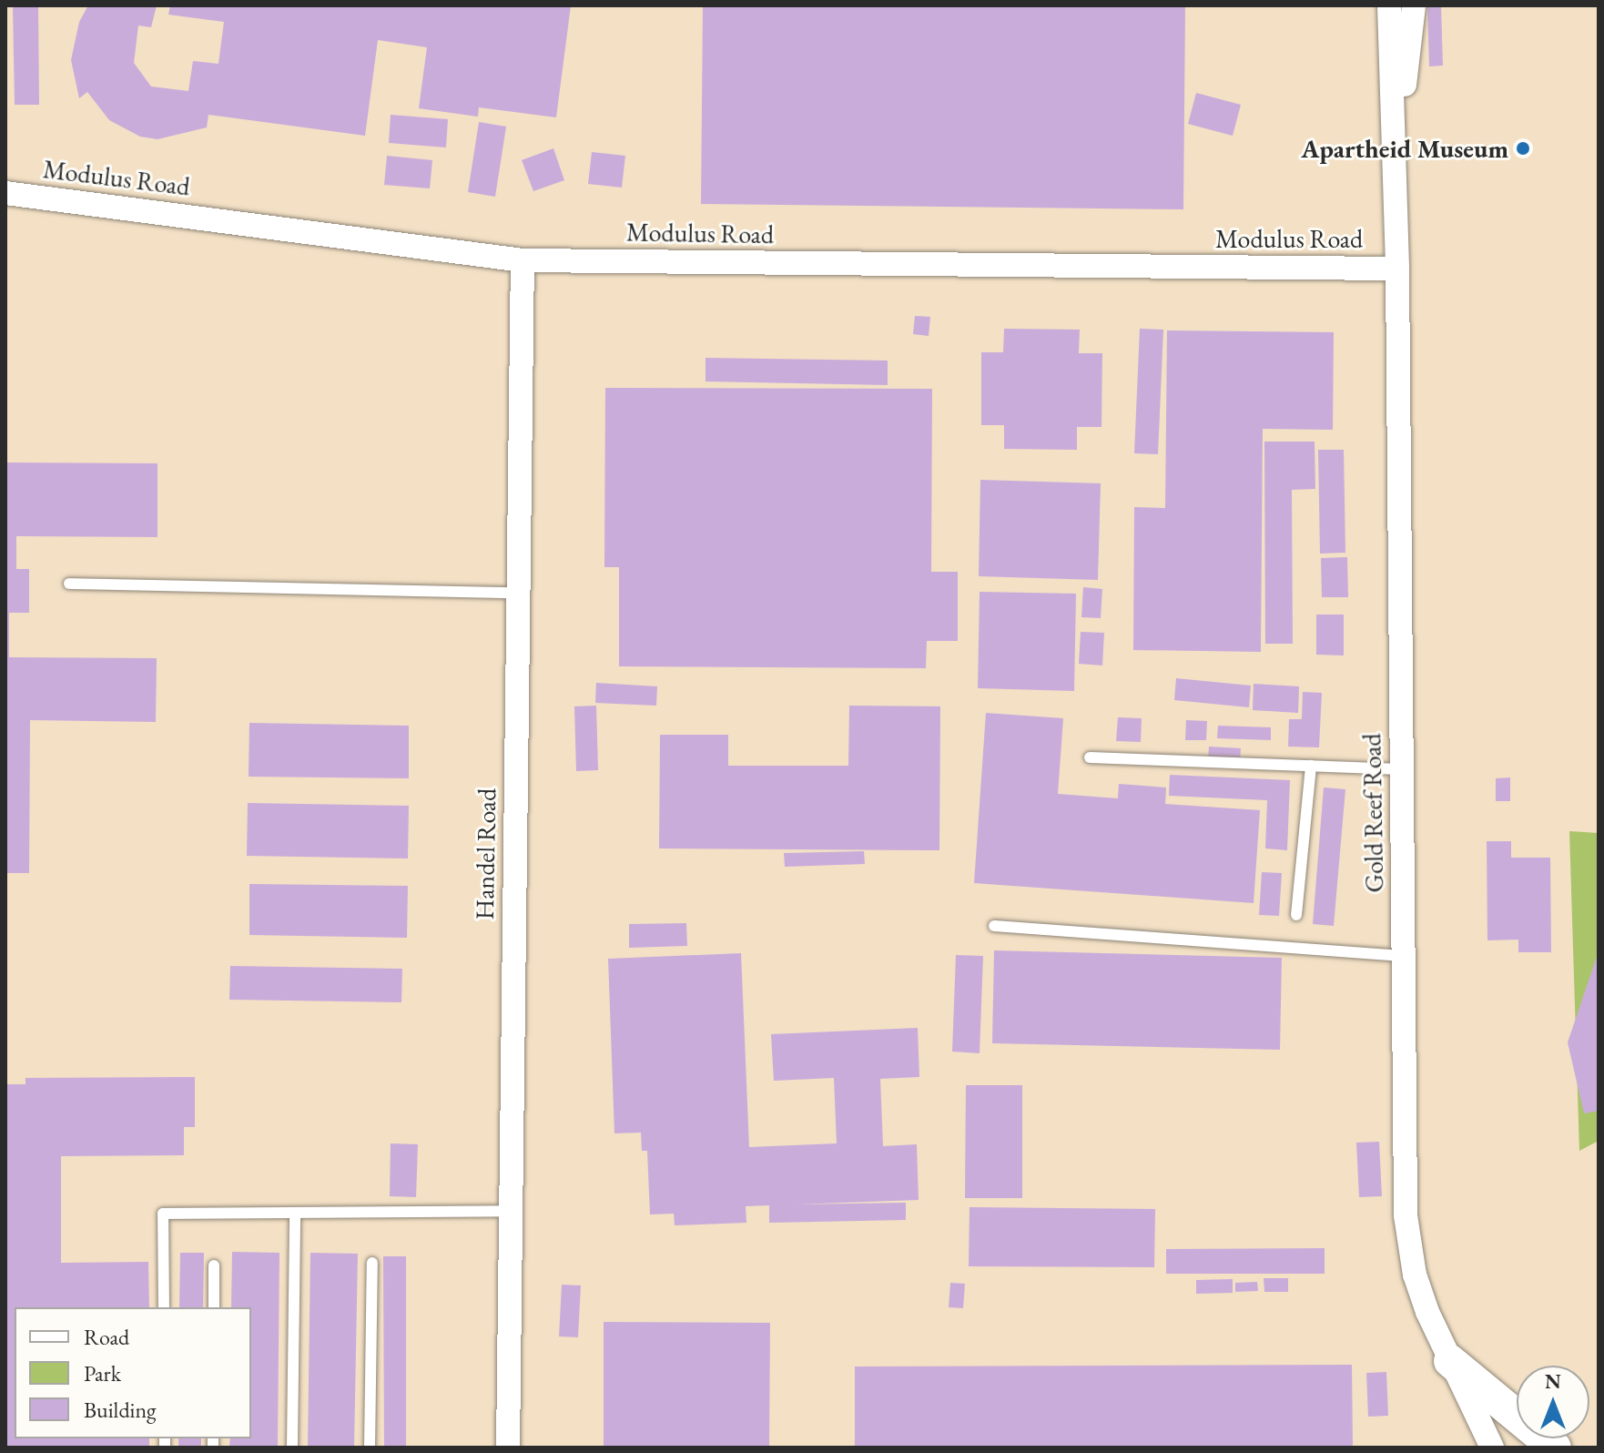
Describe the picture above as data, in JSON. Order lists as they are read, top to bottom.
{
  "streets": {
    "street": ["Modulus Road", "Gold Reef Road", "Handel Road"]
  },
  "crossings": [
    ["Modulus Road", "Gold Reef Road"],
    ["Modulus Road", "Handel Road"]
  ],
  "places": ["Apartheid Museum"],
  "legend": ["Road", "Park", "Building"],
  "north": "top"
}
